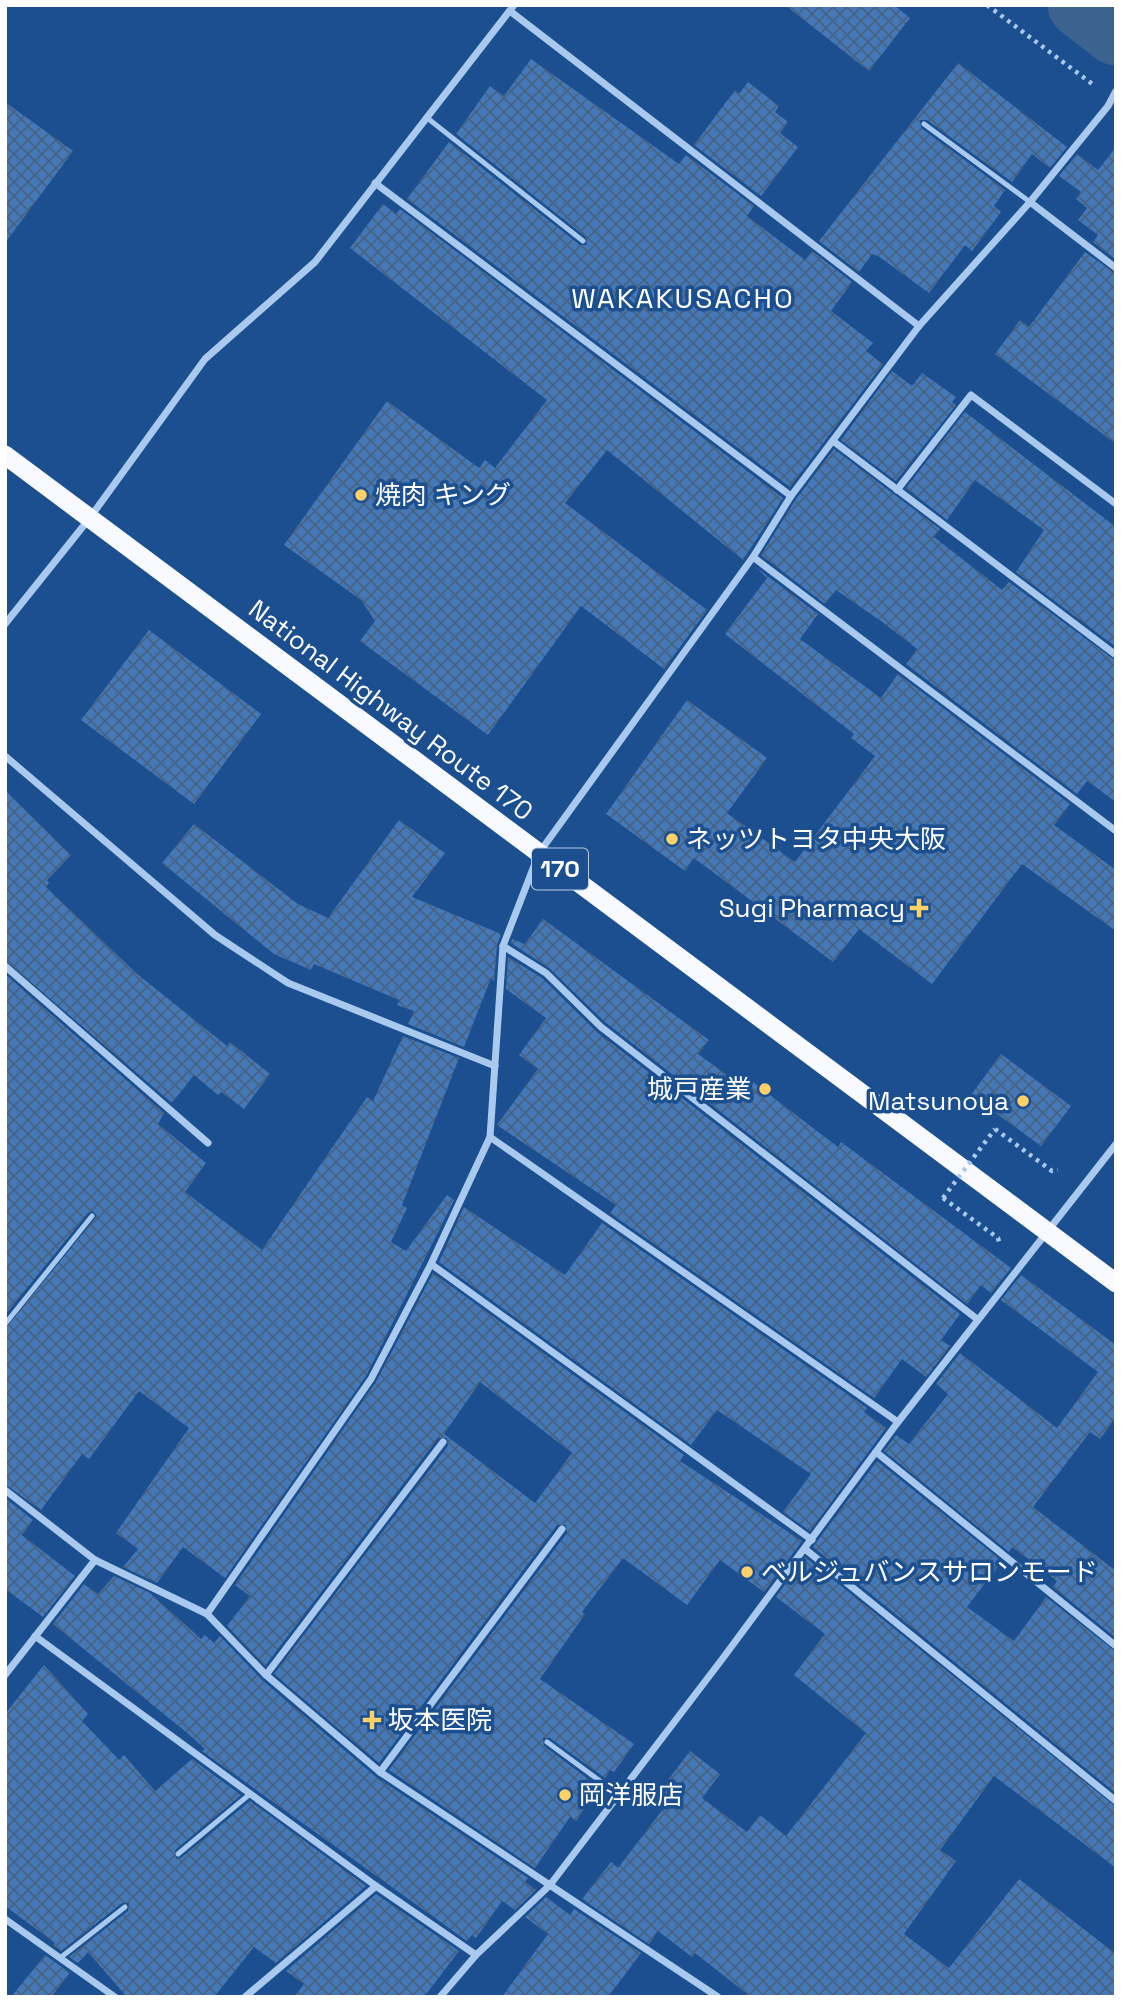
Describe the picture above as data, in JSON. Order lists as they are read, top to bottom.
{
  "streets": {
    "highway": ["National Highway Route 170", "170"]
  },
  "districts": ["WAKAKUSACHO"],
  "places": {
    "other": [
      "焼肉 キング",
      "ネッツトヨタ中央大阪",
      "城戸産業",
      "Matsunoya",
      "ベルジュバンスサロンモード",
      "岡洋服店"
    ],
    "health": ["Sugi Pharmacy", "坂本医院"]
  }
}
